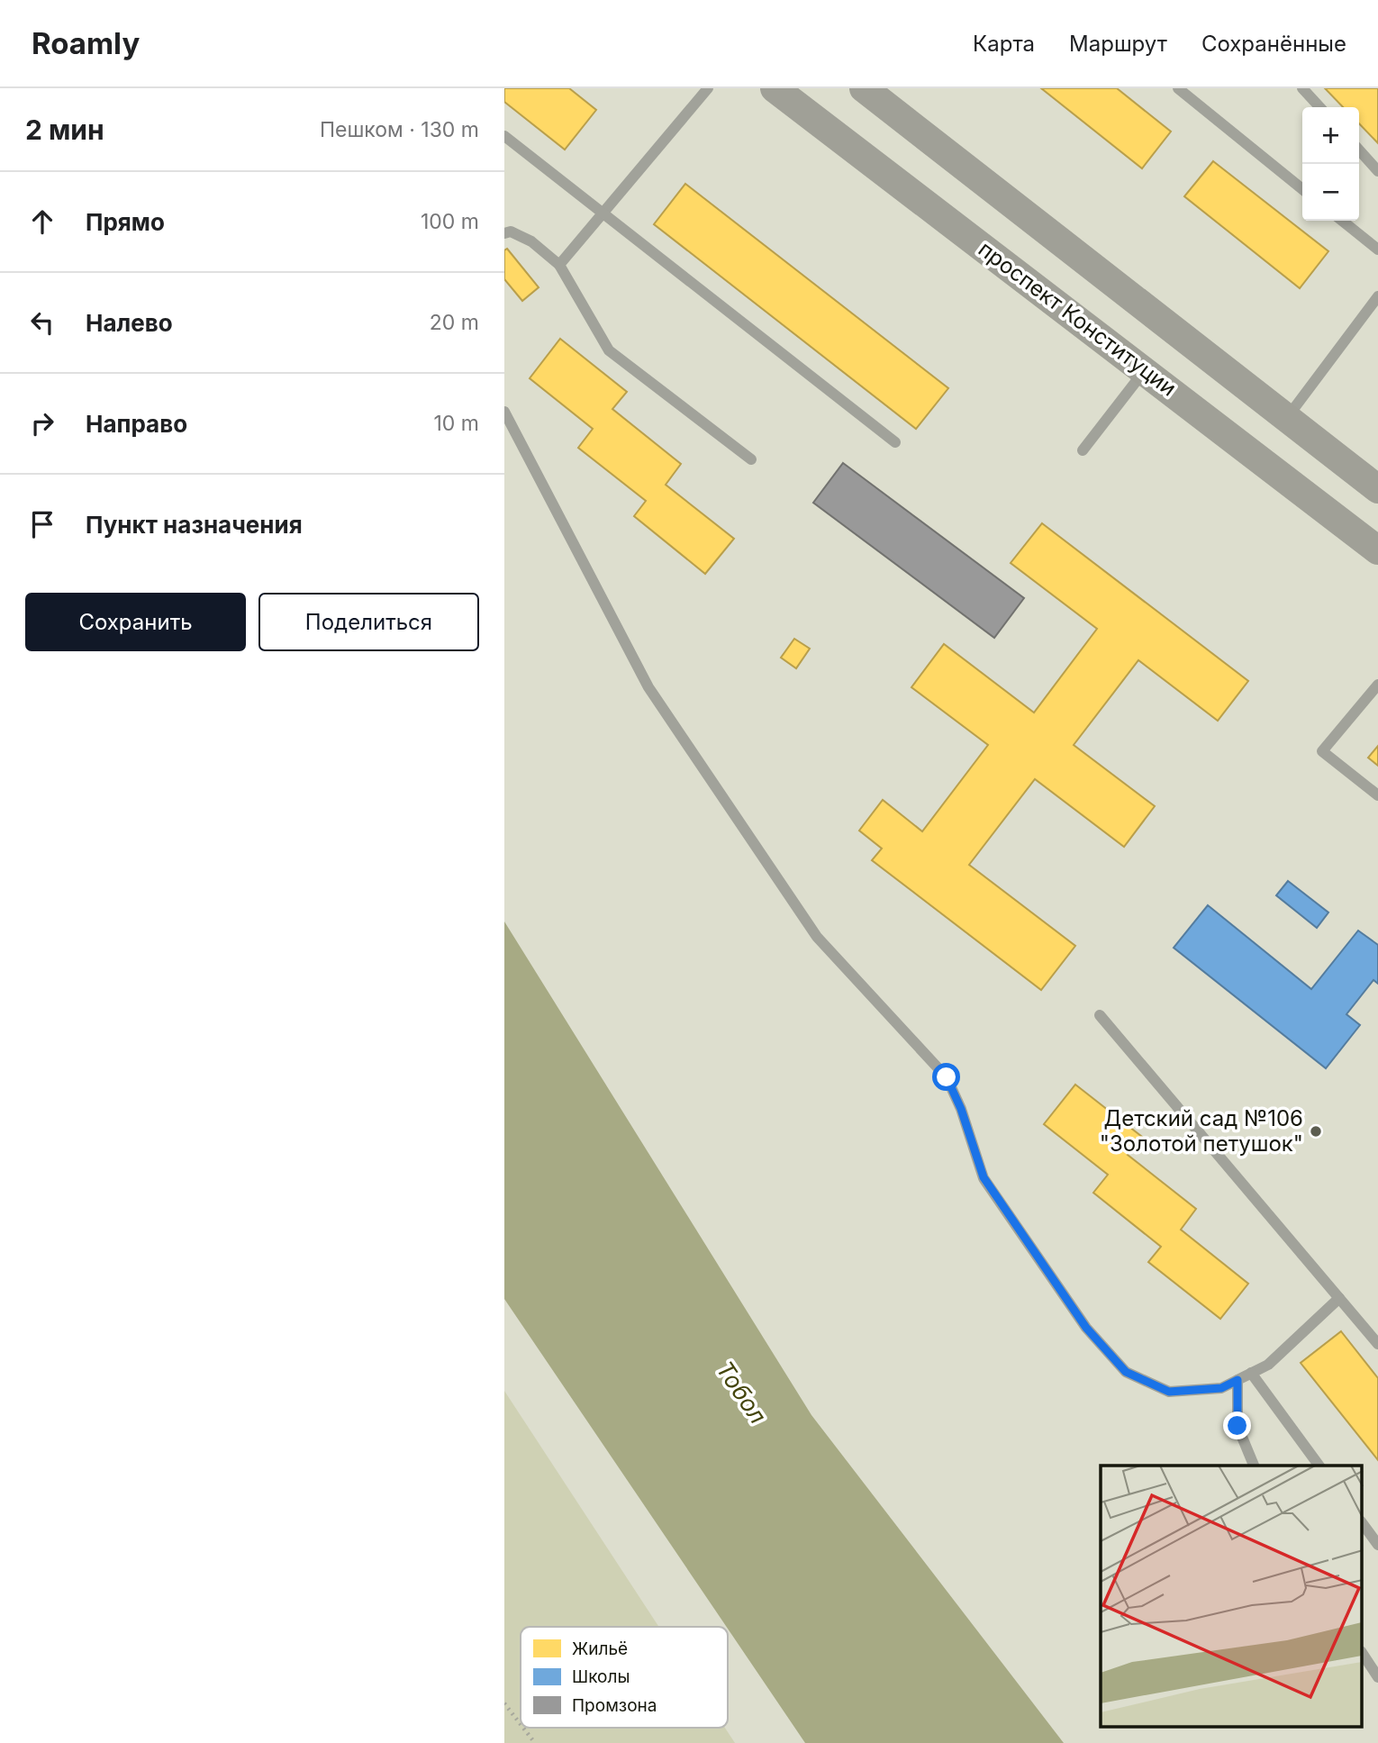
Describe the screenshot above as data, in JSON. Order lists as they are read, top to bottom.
{
  "streets": {
    "main road": ["проспект Конституции"]
  },
  "water": ["Тобол"],
  "places": ["Детский сад №106 \"Золотой петушок\""],
  "legend": ["Жильё", "Школы", "Промзона"],
  "page": {
    "header": "Roamly",
    "nav": ["Карта", "Маршрут", "Сохранённые"],
    "heading": ["2 мин", "Пешком · 130 m"],
    "map_buttons": ["+", "−"],
    "list": [
      ["Прямо", "100 m"],
      ["Налево", "20 m"],
      ["Направо", "10 m"],
      "Пункт назначения"
    ],
    "buttons": ["Сохранить", "Поделиться"]
  }
}
